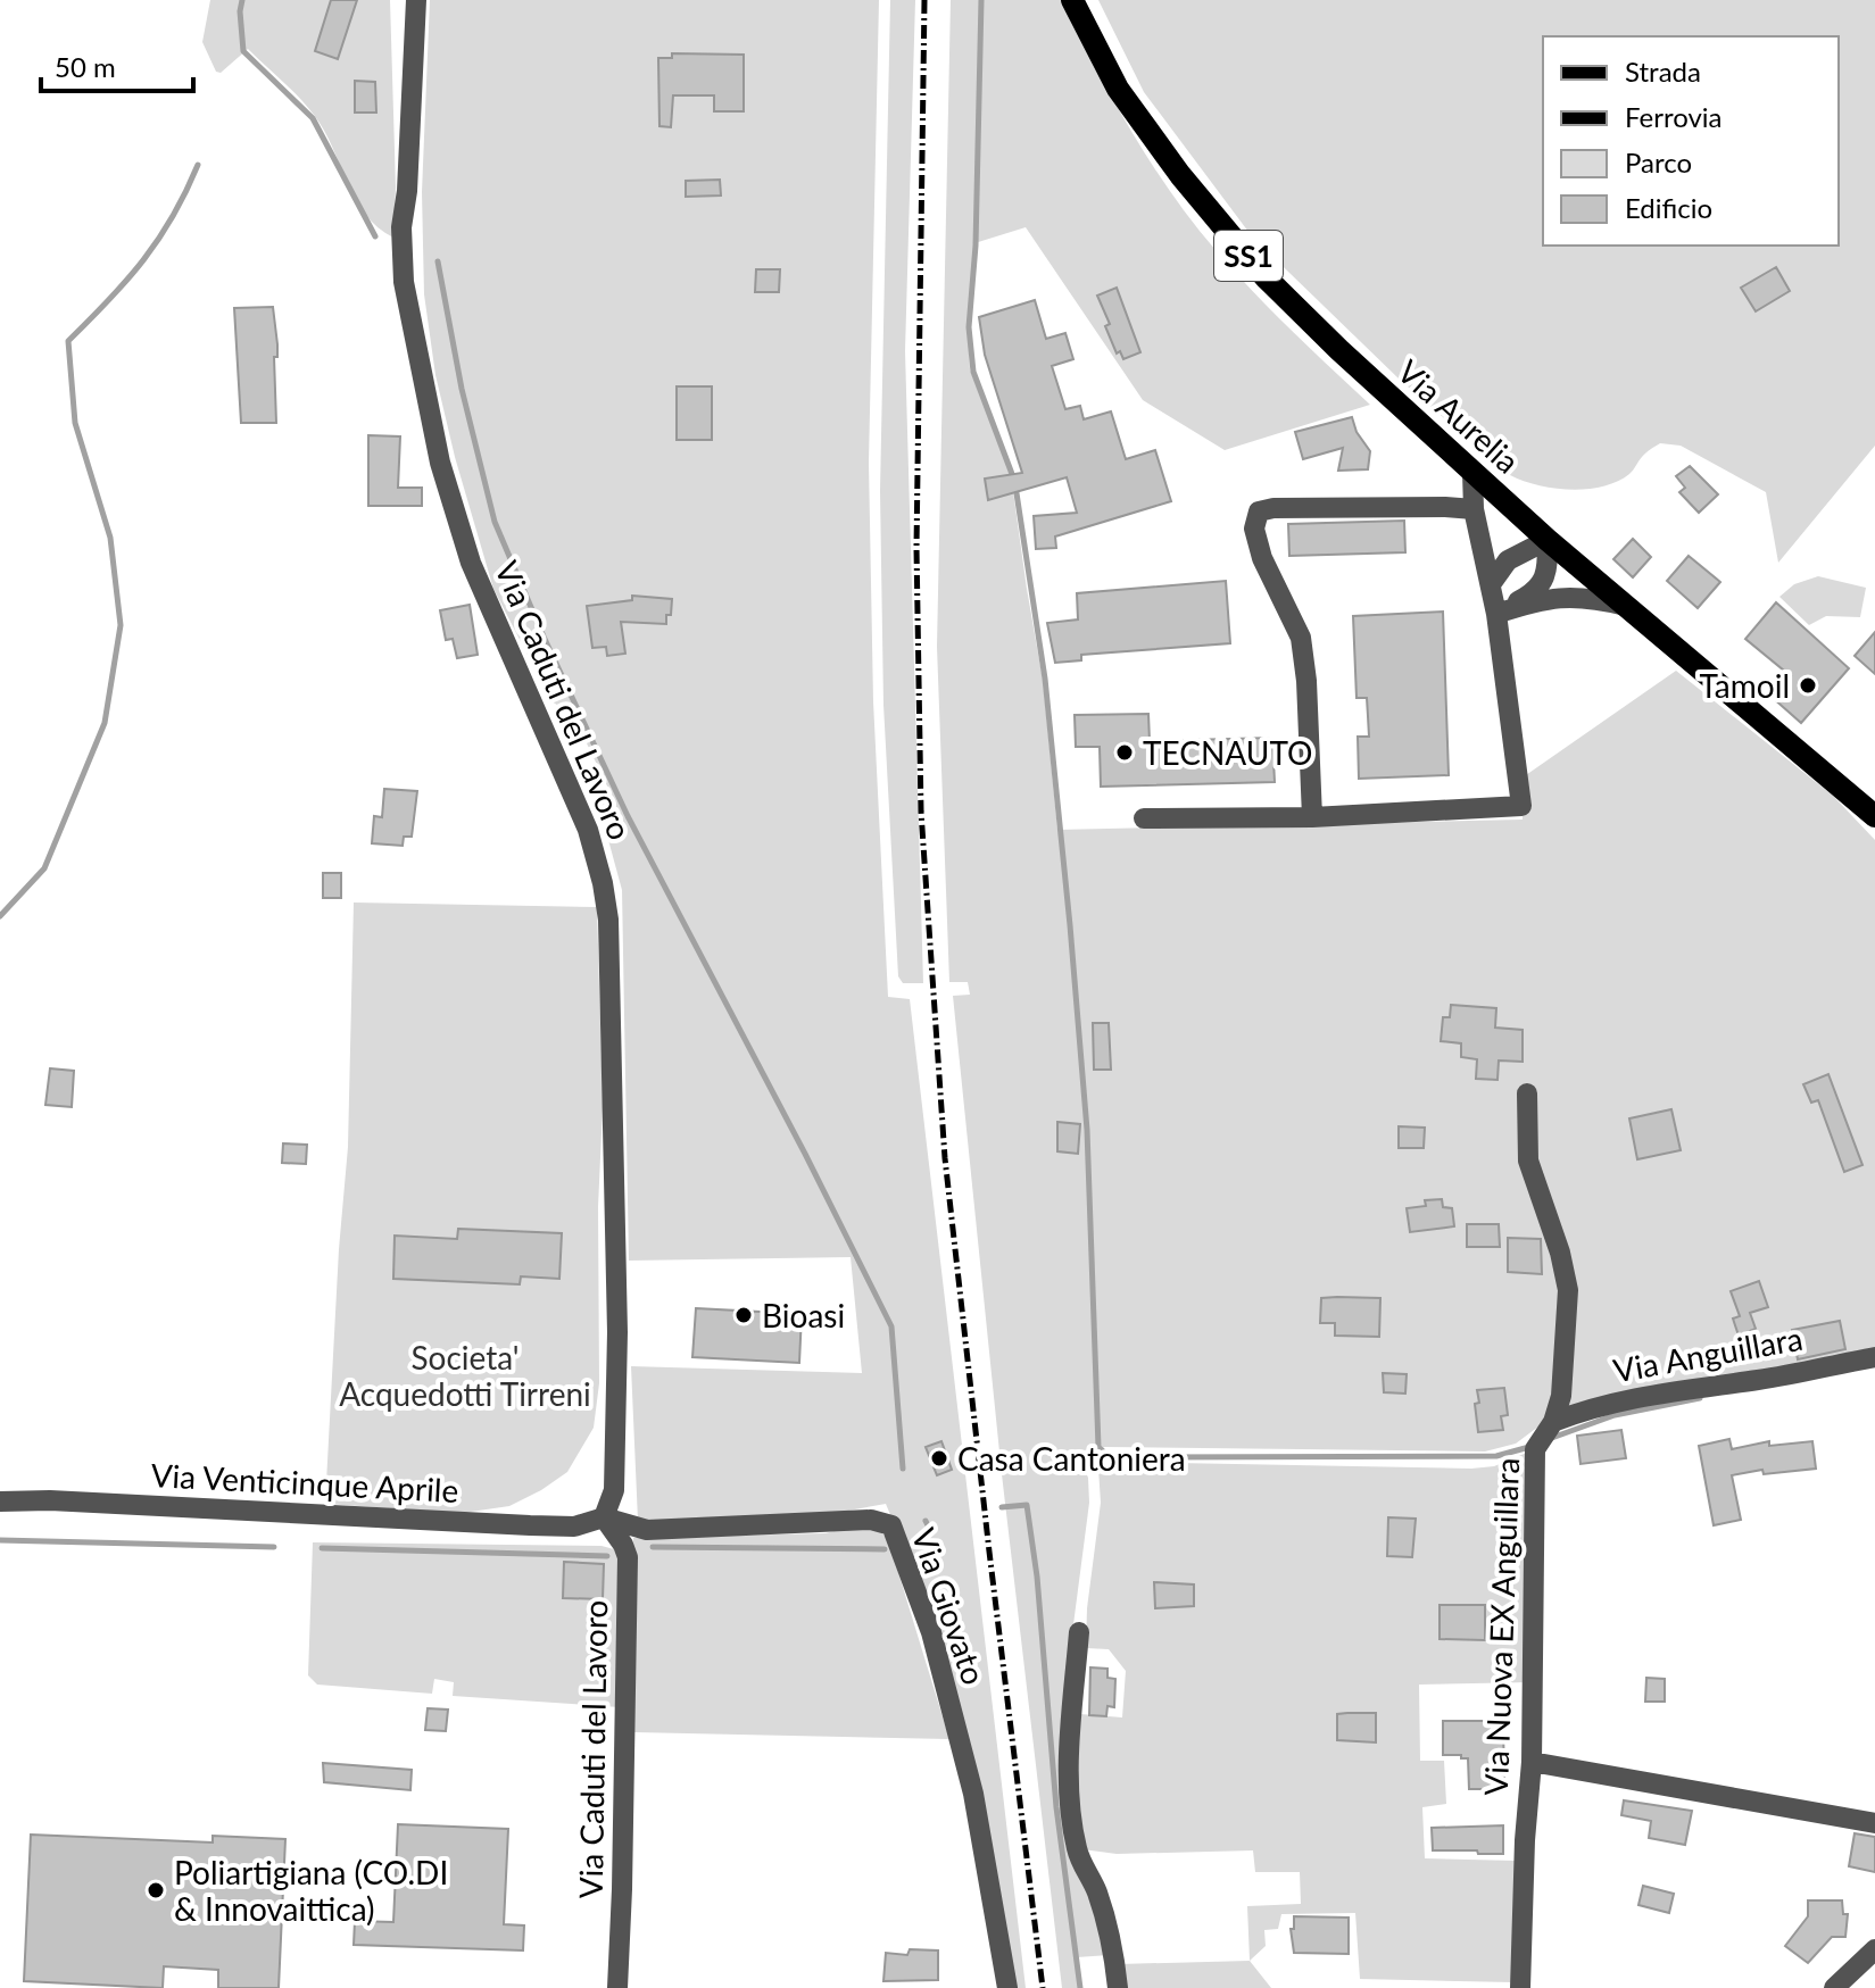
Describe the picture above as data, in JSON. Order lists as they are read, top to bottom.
{
  "streets": {
    "main road": ["SS1", "Via Aurelia"],
    "street": [
      "Via Caduti del Lavoro",
      "Via Anguillara",
      "Via Venticinque Aprile",
      "Via Giovato",
      "Via Nuova EX Anguillara"
    ]
  },
  "crossings": [
    ["Via Caduti del Lavoro", "Via Venticinque Aprile"],
    ["Via Caduti del Lavoro", "Via Giovato"],
    ["Via Anguillara", "Via Nuova EX Anguillara"],
    ["Via Venticinque Aprile", "Via Giovato"]
  ],
  "parks": ["Societa' Acquedotti Tirreni"],
  "places": [
    "Tamoil",
    "TECNAUTO",
    "Bioasi",
    "Casa Cantoniera",
    "Poliartigiana (CO.DI & Innovaittica)"
  ],
  "legend": [
    "Strada",
    "Ferrovia",
    "Parco",
    "Edificio"
  ],
  "scale_bar": "50 m"
}
